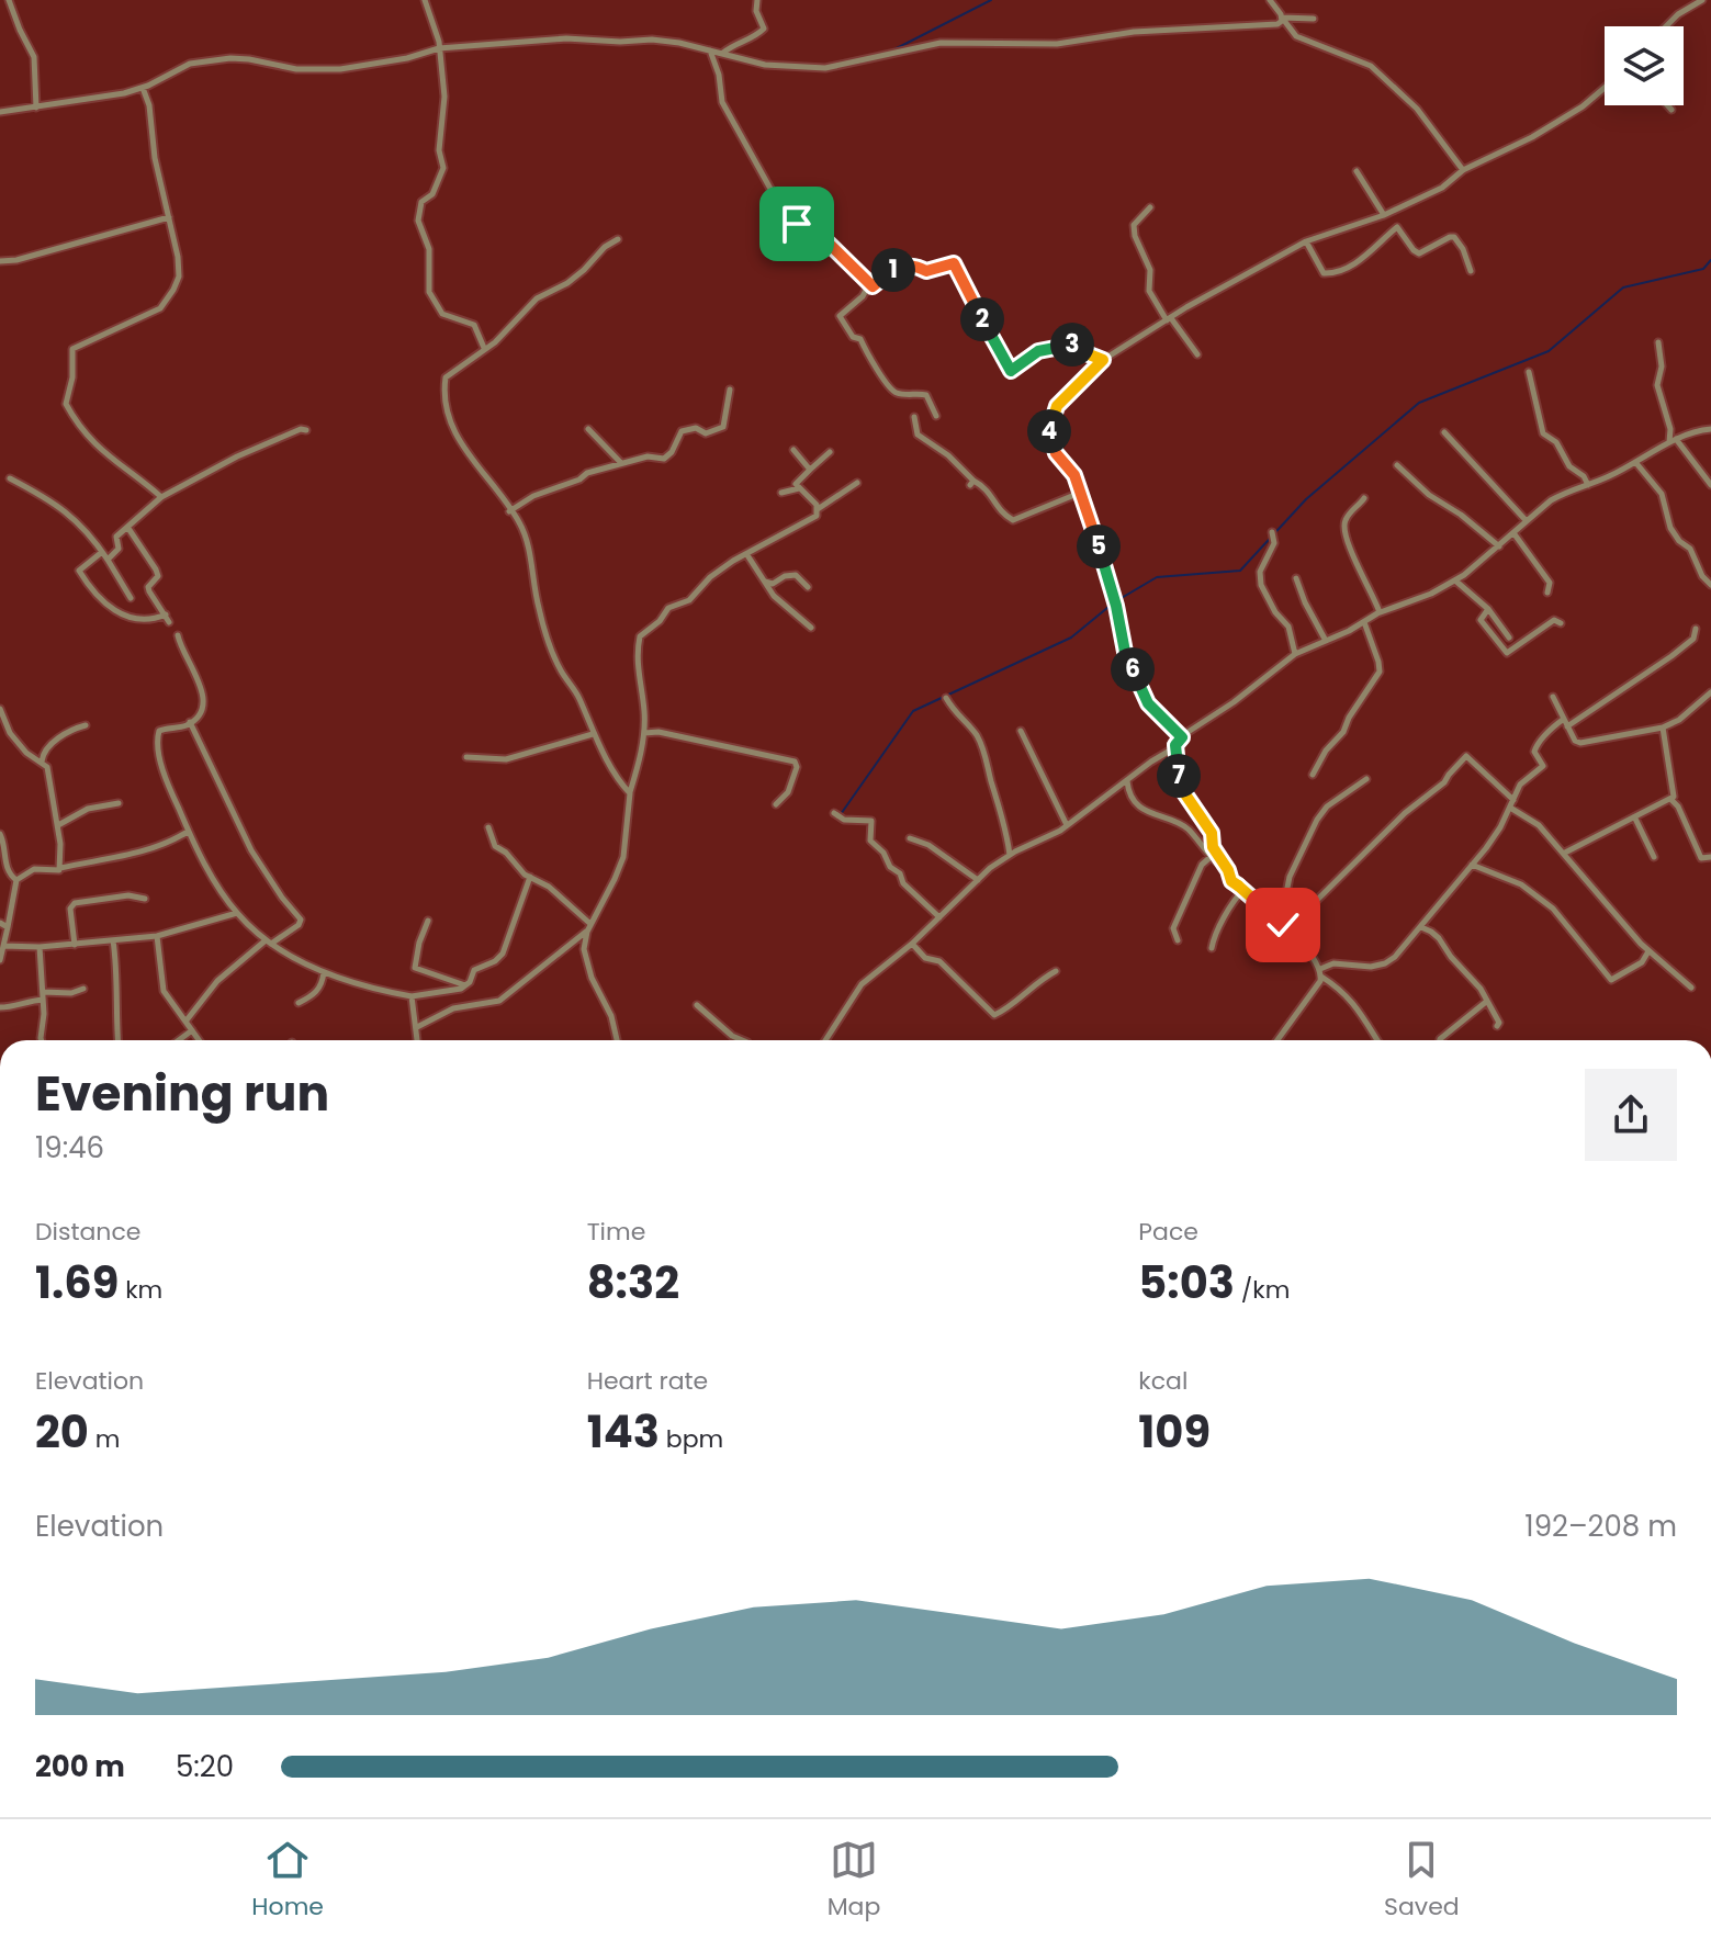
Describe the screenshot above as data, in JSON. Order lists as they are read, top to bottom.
{
  "page": {
    "pins": [
      "1",
      "2",
      "3",
      "4",
      "5",
      "6",
      "7"
    ],
    "heading": ["Evening run", "19:46"],
    "stats": [
      ["Distance", "1.69 km"],
      ["Time", "8:32"],
      ["Pace", "5:03 /km"],
      ["Elevation", "20 m"],
      ["Heart rate", "143 bpm"],
      ["kcal", "109"]
    ],
    "chart": ["Elevation", "192–208 m"],
    "list": [
      {
        "name": "200 m",
        "note": "5:20"
      }
    ],
    "tabs": ["Home", "Map", "Saved"]
  }
}
